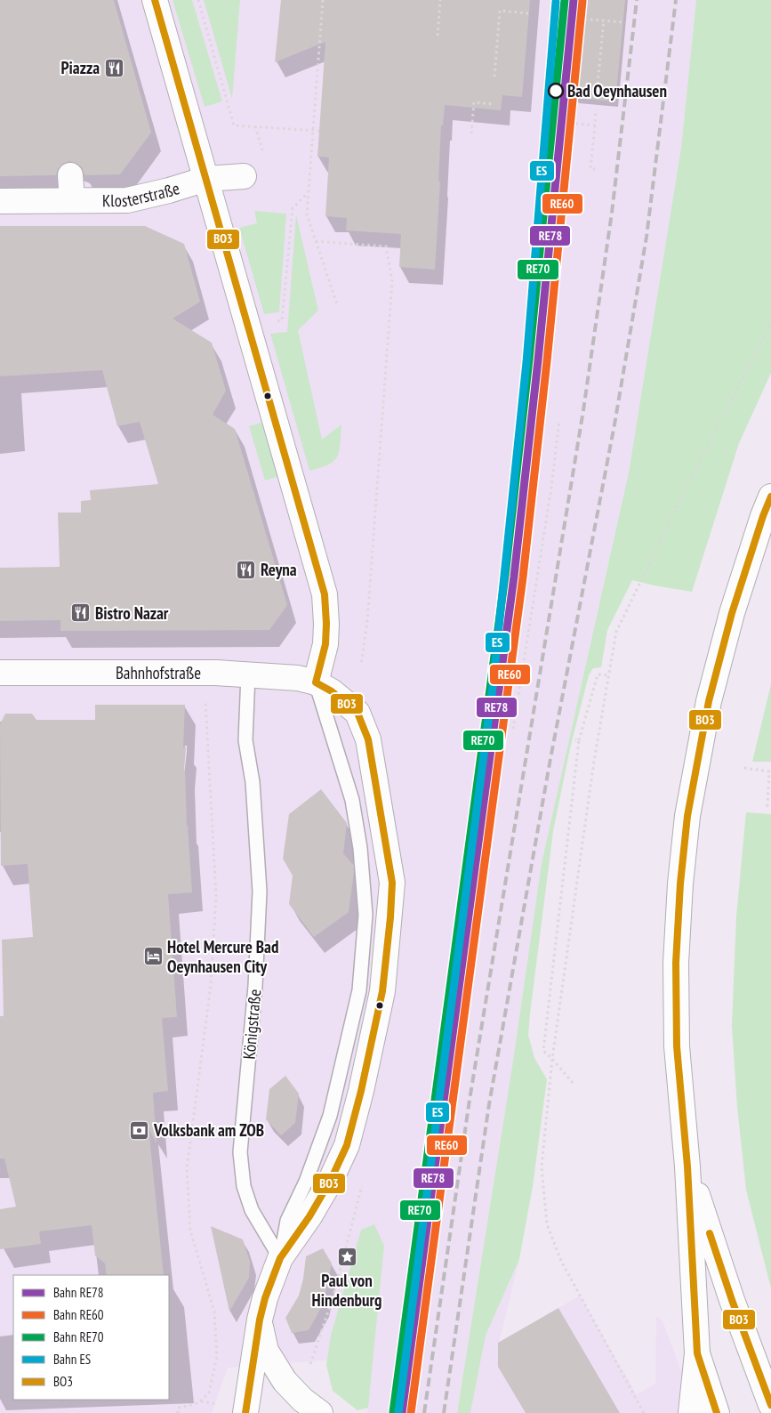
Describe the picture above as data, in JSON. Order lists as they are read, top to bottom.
{
  "streets": {
    "street": ["Klosterstraße", "Bahnhofstraße"],
    "lane": ["Königstraße"]
  },
  "crossings": [
    ["Bahnhofstraße", "Königstraße"]
  ],
  "places": {
    "restaurant": ["Piazza", "Reyna", "Bistro Nazar"],
    "other": ["Bad Oeynhausen"],
    "hotel": ["Hotel Mercure Bad Oeynhausen City"],
    "bank": ["Volksbank am ZOB"],
    "place": ["Paul von Hindenburg"]
  },
  "lines": [
    "rail line RE78",
    "rail line RE70",
    "transit line BO3",
    "rail line RE60",
    "rail line ES"
  ],
  "legend": [
    "Bahn RE78",
    "Bahn RE60",
    "Bahn RE70",
    "Bahn ES",
    "BO3"
  ]
}
